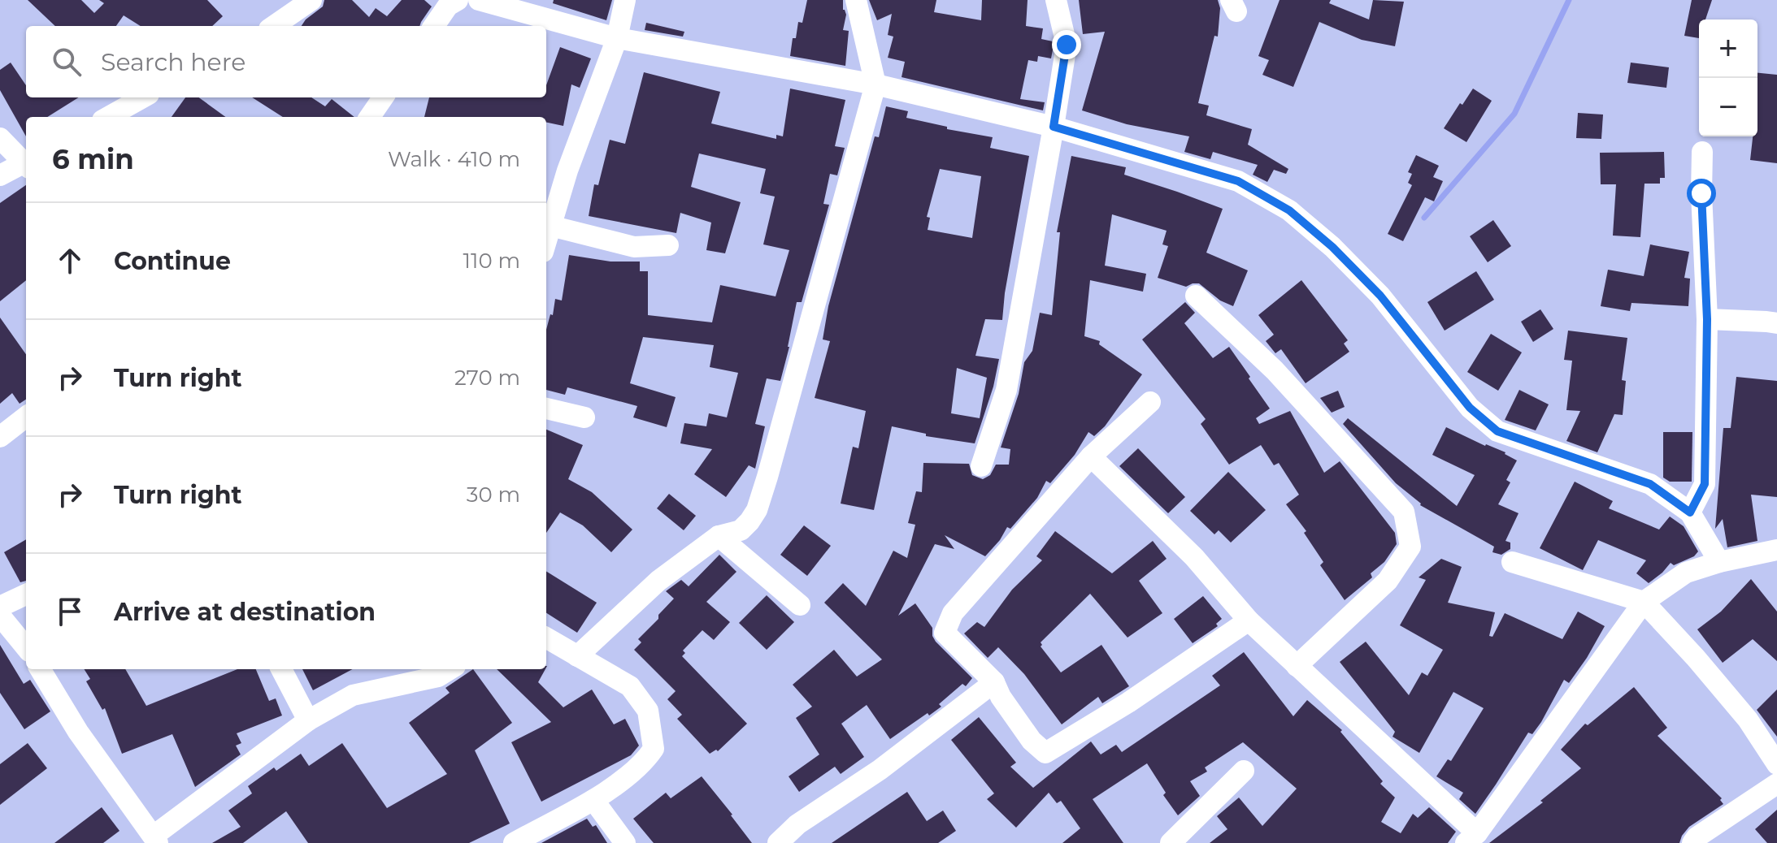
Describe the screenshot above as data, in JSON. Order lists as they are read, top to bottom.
{
  "page": {
    "map_buttons": ["+", "−"],
    "search": "Search here",
    "heading": ["6 min", "Walk · 410 m"],
    "list": [
      ["Continue", "110 m"],
      ["Turn right", "270 m"],
      ["Turn right", "30 m"],
      "Arrive at destination"
    ]
  }
}
